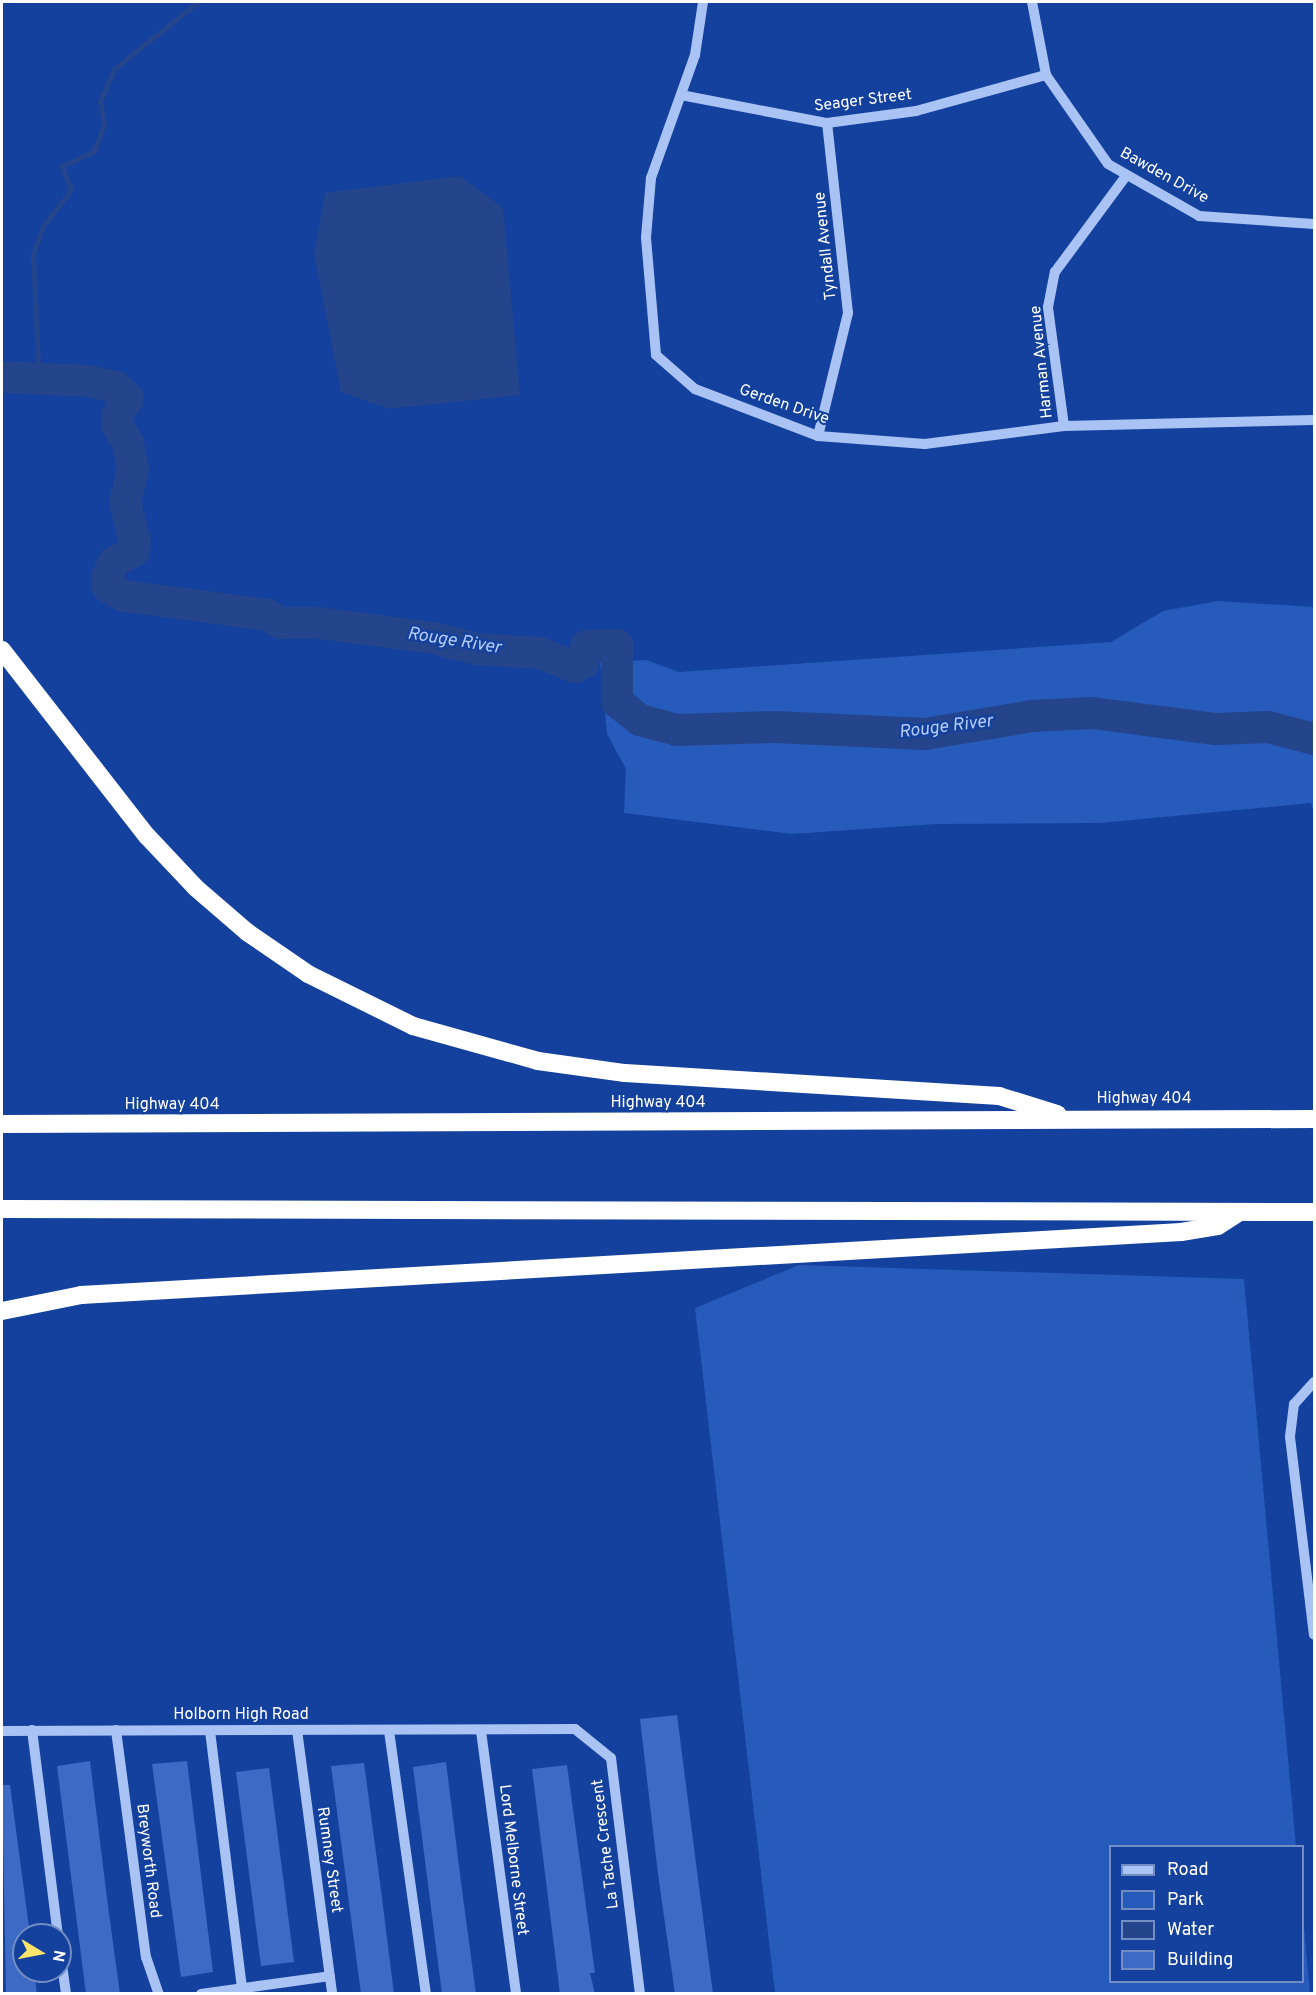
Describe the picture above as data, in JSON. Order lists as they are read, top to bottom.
{
  "streets": {
    "highway": ["Highway 404"],
    "street": [
      "Seager Street",
      "Bawden Drive",
      "Tyndall Avenue",
      "Harman Avenue",
      "Gerden Drive",
      "Holborn High Road",
      "La Tache Crescent",
      "Rumney Street",
      "Lord Melborne Street",
      "Breyworth Road"
    ]
  },
  "crossings": [
    ["Seager Street", "Bawden Drive"],
    ["Seager Street", "Tyndall Avenue"],
    ["Seager Street", "Gerden Drive"],
    ["Bawden Drive", "Harman Avenue"],
    ["Tyndall Avenue", "Gerden Drive"],
    ["Harman Avenue", "Gerden Drive"],
    ["Holborn High Road", "La Tache Crescent"],
    ["Holborn High Road", "Rumney Street"],
    ["Holborn High Road", "Lord Melborne Street"],
    ["Holborn High Road", "Breyworth Road"],
    ["La Tache Crescent", "Lord Melborne Street"]
  ],
  "water": ["Rouge River"],
  "legend": [
    "Road",
    "Park",
    "Water",
    "Building"
  ],
  "north": "right"
}
